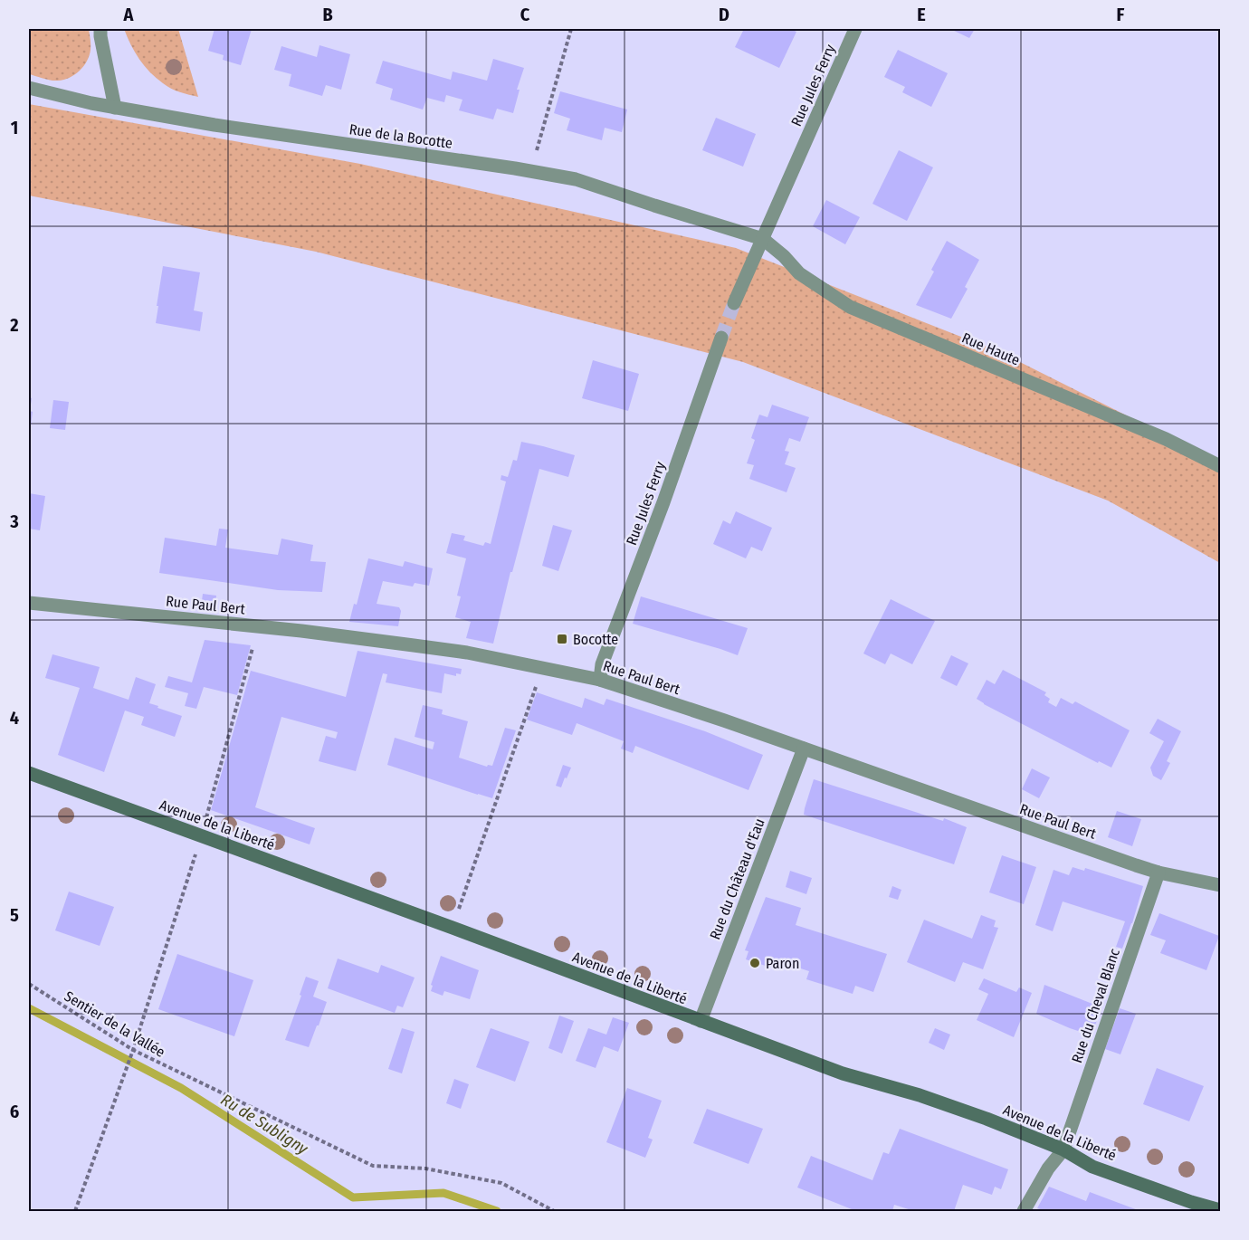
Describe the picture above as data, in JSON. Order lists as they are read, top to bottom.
{
  "streets": {
    "main road": ["Avenue de la Liberté"],
    "street": [
      "Rue Jules Ferry",
      "Rue de la Bocotte",
      "Rue Haute",
      "Rue Paul Bert",
      "Rue du Château d'Eau",
      "Rue du Cheval Blanc"
    ],
    "path": ["Sentier de la Vallée"]
  },
  "crossings": [
    ["Rue Jules Ferry", "Rue de la Bocotte"],
    ["Rue Jules Ferry", "Rue Haute"],
    ["Rue Jules Ferry", "Rue Paul Bert"],
    ["Rue de la Bocotte", "Rue Haute"],
    ["Rue Paul Bert", "Rue du Château d'Eau"],
    ["Rue Paul Bert", "Rue du Cheval Blanc"],
    ["Avenue de la Liberté", "Rue du Château d'Eau"],
    ["Avenue de la Liberté", "Rue du Cheval Blanc"]
  ],
  "water": ["Ru de Subligny"],
  "places": {
    "transit": ["Bocotte"],
    "other": ["Paron"]
  },
  "grid": {
    "columns": [
      "A",
      "B",
      "C",
      "D",
      "E",
      "F"
    ],
    "rows": [
      "1",
      "2",
      "3",
      "4",
      "5",
      "6"
    ]
  }
}
